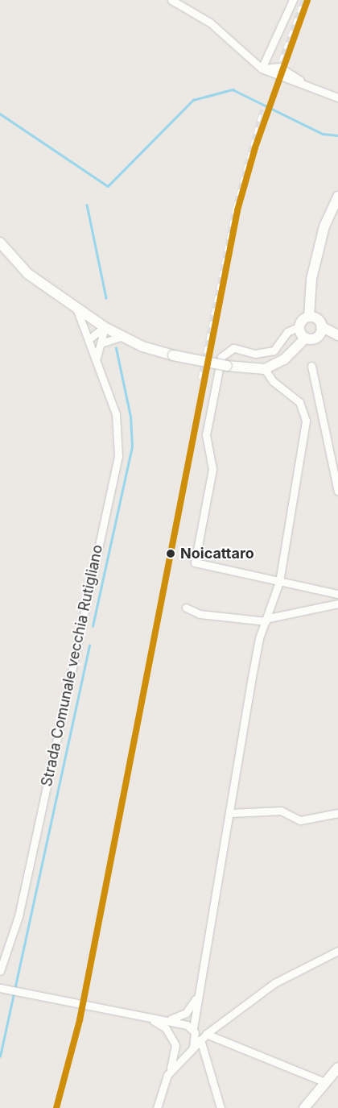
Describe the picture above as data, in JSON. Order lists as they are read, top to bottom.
{
  "streets": {
    "street": ["Strada Comunale vecchia Rutigliano"]
  },
  "places": ["Noicattaro"]
}
